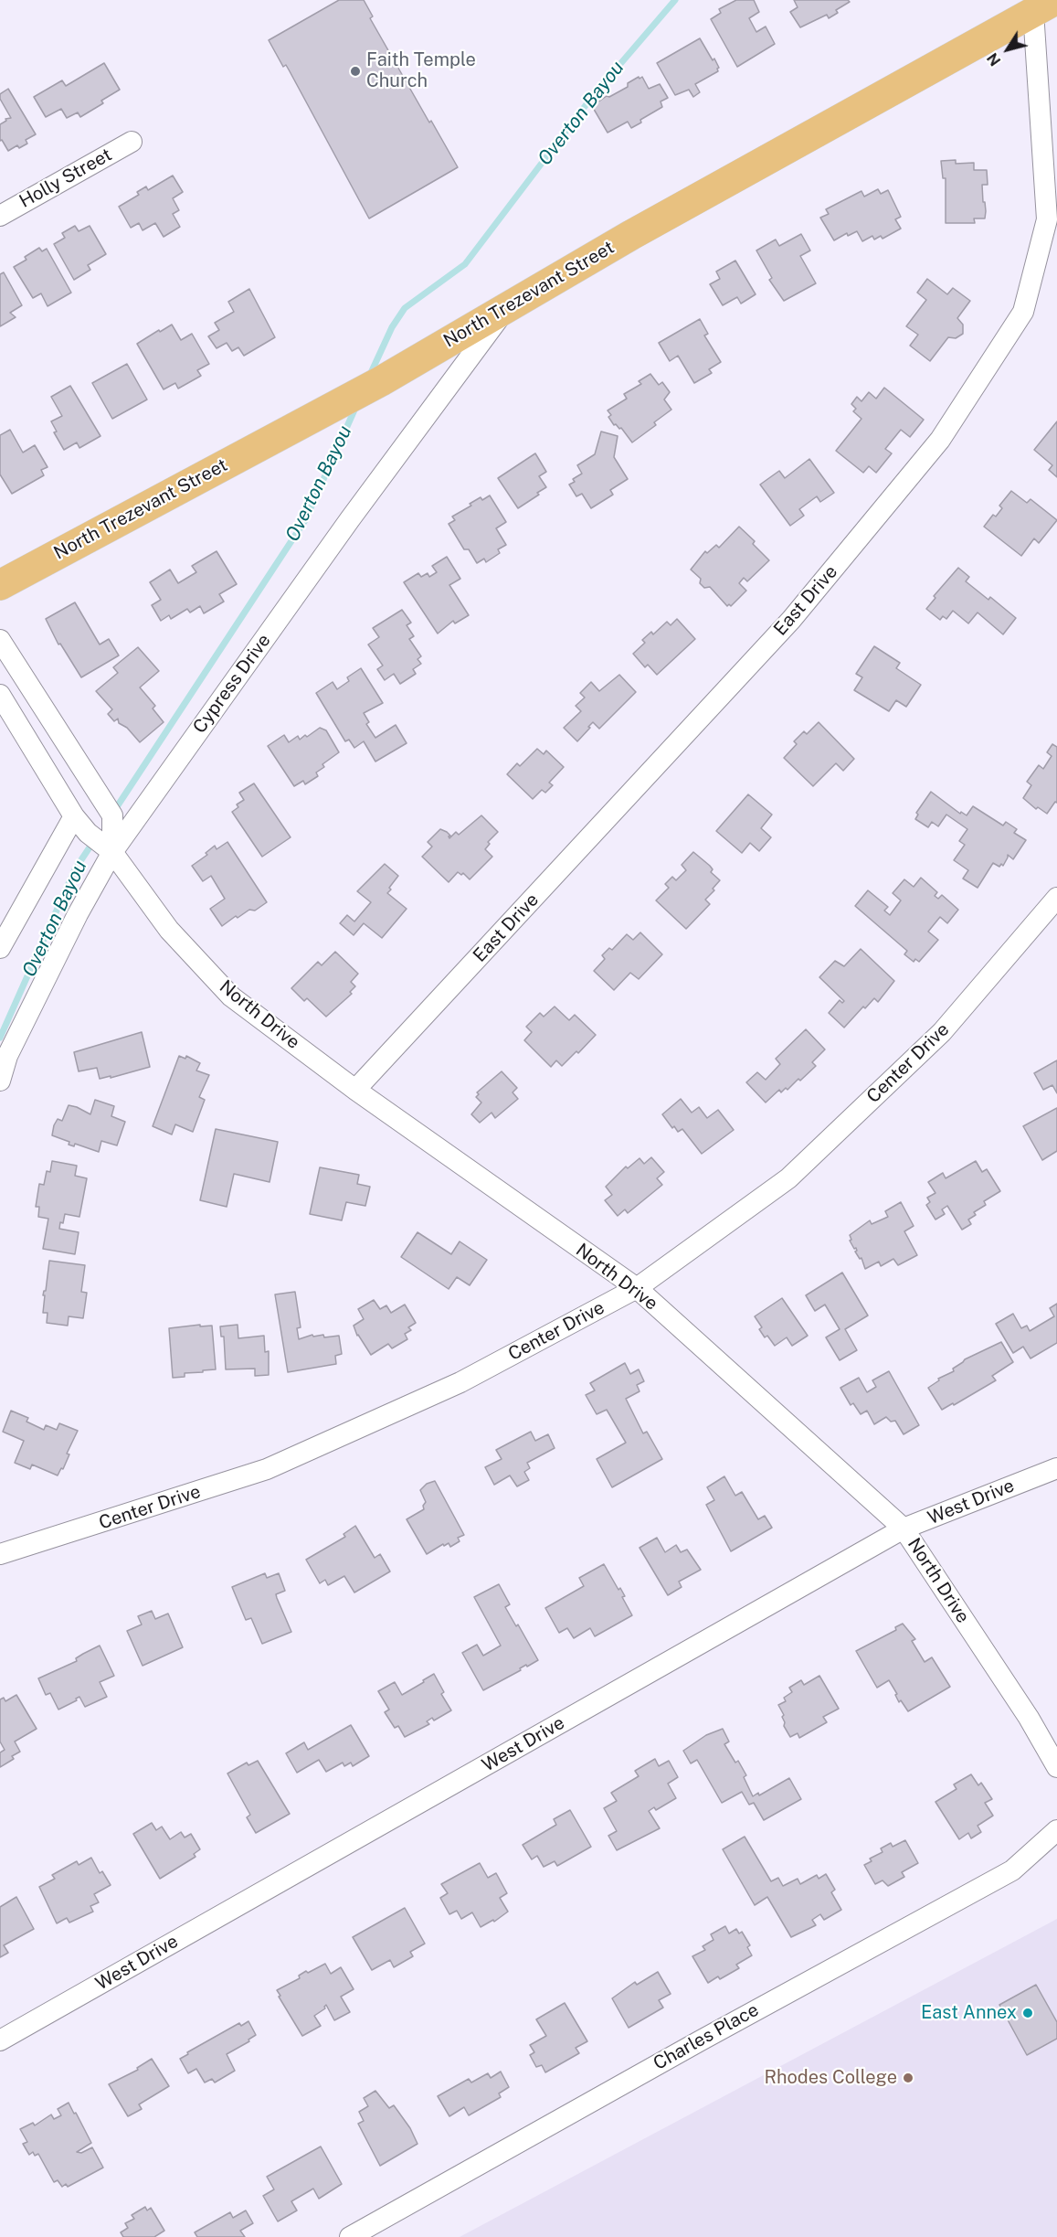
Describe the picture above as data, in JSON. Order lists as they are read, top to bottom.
{
  "streets": {
    "main road": ["North Trezevant Street"],
    "street": [
      "Holly Street",
      "East Drive",
      "Cypress Drive",
      "North Drive",
      "Center Drive",
      "West Drive",
      "Charles Place"
    ]
  },
  "crossings": [
    ["North Trezevant Street", "East Drive"],
    ["North Trezevant Street", "Cypress Drive"],
    ["East Drive", "North Drive"],
    ["Cypress Drive", "North Drive"],
    ["North Drive", "Center Drive"],
    ["North Drive", "West Drive"]
  ],
  "water": ["Overton Bayou"],
  "places": ["Faith Temple Church", "East Annex", "Rhodes College"],
  "north": "bottom left"
}
